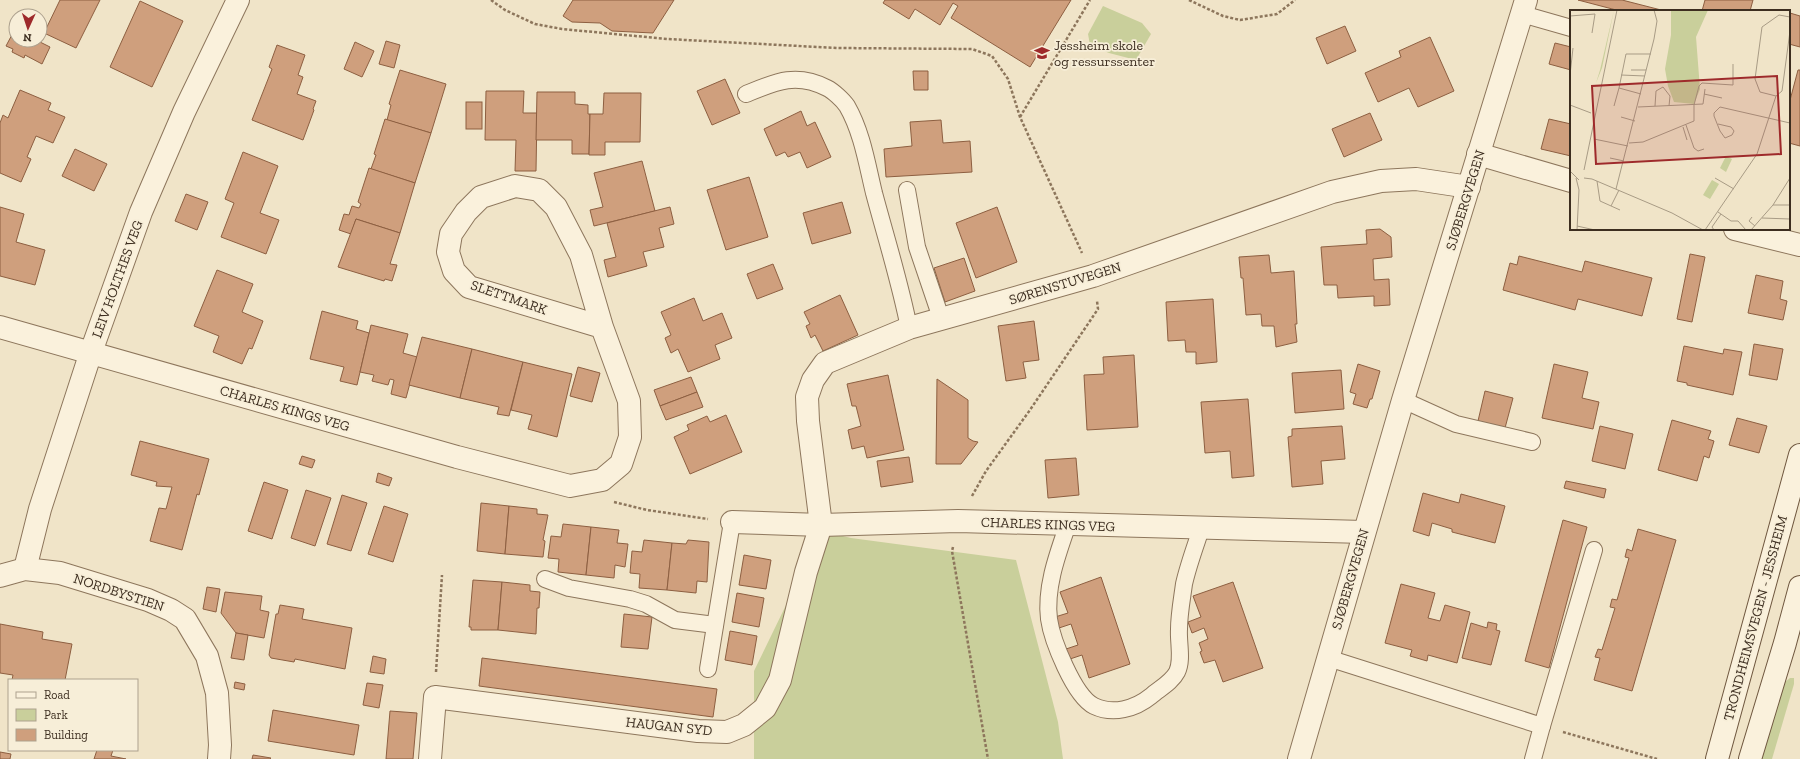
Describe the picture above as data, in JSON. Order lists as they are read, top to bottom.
{
  "streets": {
    "street": [
      "SJØBERGVEGEN",
      "LEIV HOLTHES VEG",
      "SØRENSTUVEGEN",
      "SLETTMARK",
      "CHARLES KINGS VEG",
      "NORDBYSTIEN",
      "TRONDHEIMSVEGEN - JESSHEIM",
      "HAUGAN SYD"
    ]
  },
  "crossings": [
    ["SJØBERGVEGEN", "SØRENSTUVEGEN"],
    ["SJØBERGVEGEN", "CHARLES KINGS VEG"],
    ["LEIV HOLTHES VEG", "CHARLES KINGS VEG"],
    ["LEIV HOLTHES VEG", "NORDBYSTIEN"],
    ["SØRENSTUVEGEN", "CHARLES KINGS VEG"],
    ["SØRENSTUVEGEN", "HAUGAN SYD"],
    ["SLETTMARK", "CHARLES KINGS VEG"],
    ["CHARLES KINGS VEG", "HAUGAN SYD"]
  ],
  "places": {
    "school or university": ["Jessheim skole og ressurssenter"]
  },
  "legend": ["Road", "Park", "Building"],
  "north": "bottom"
}
